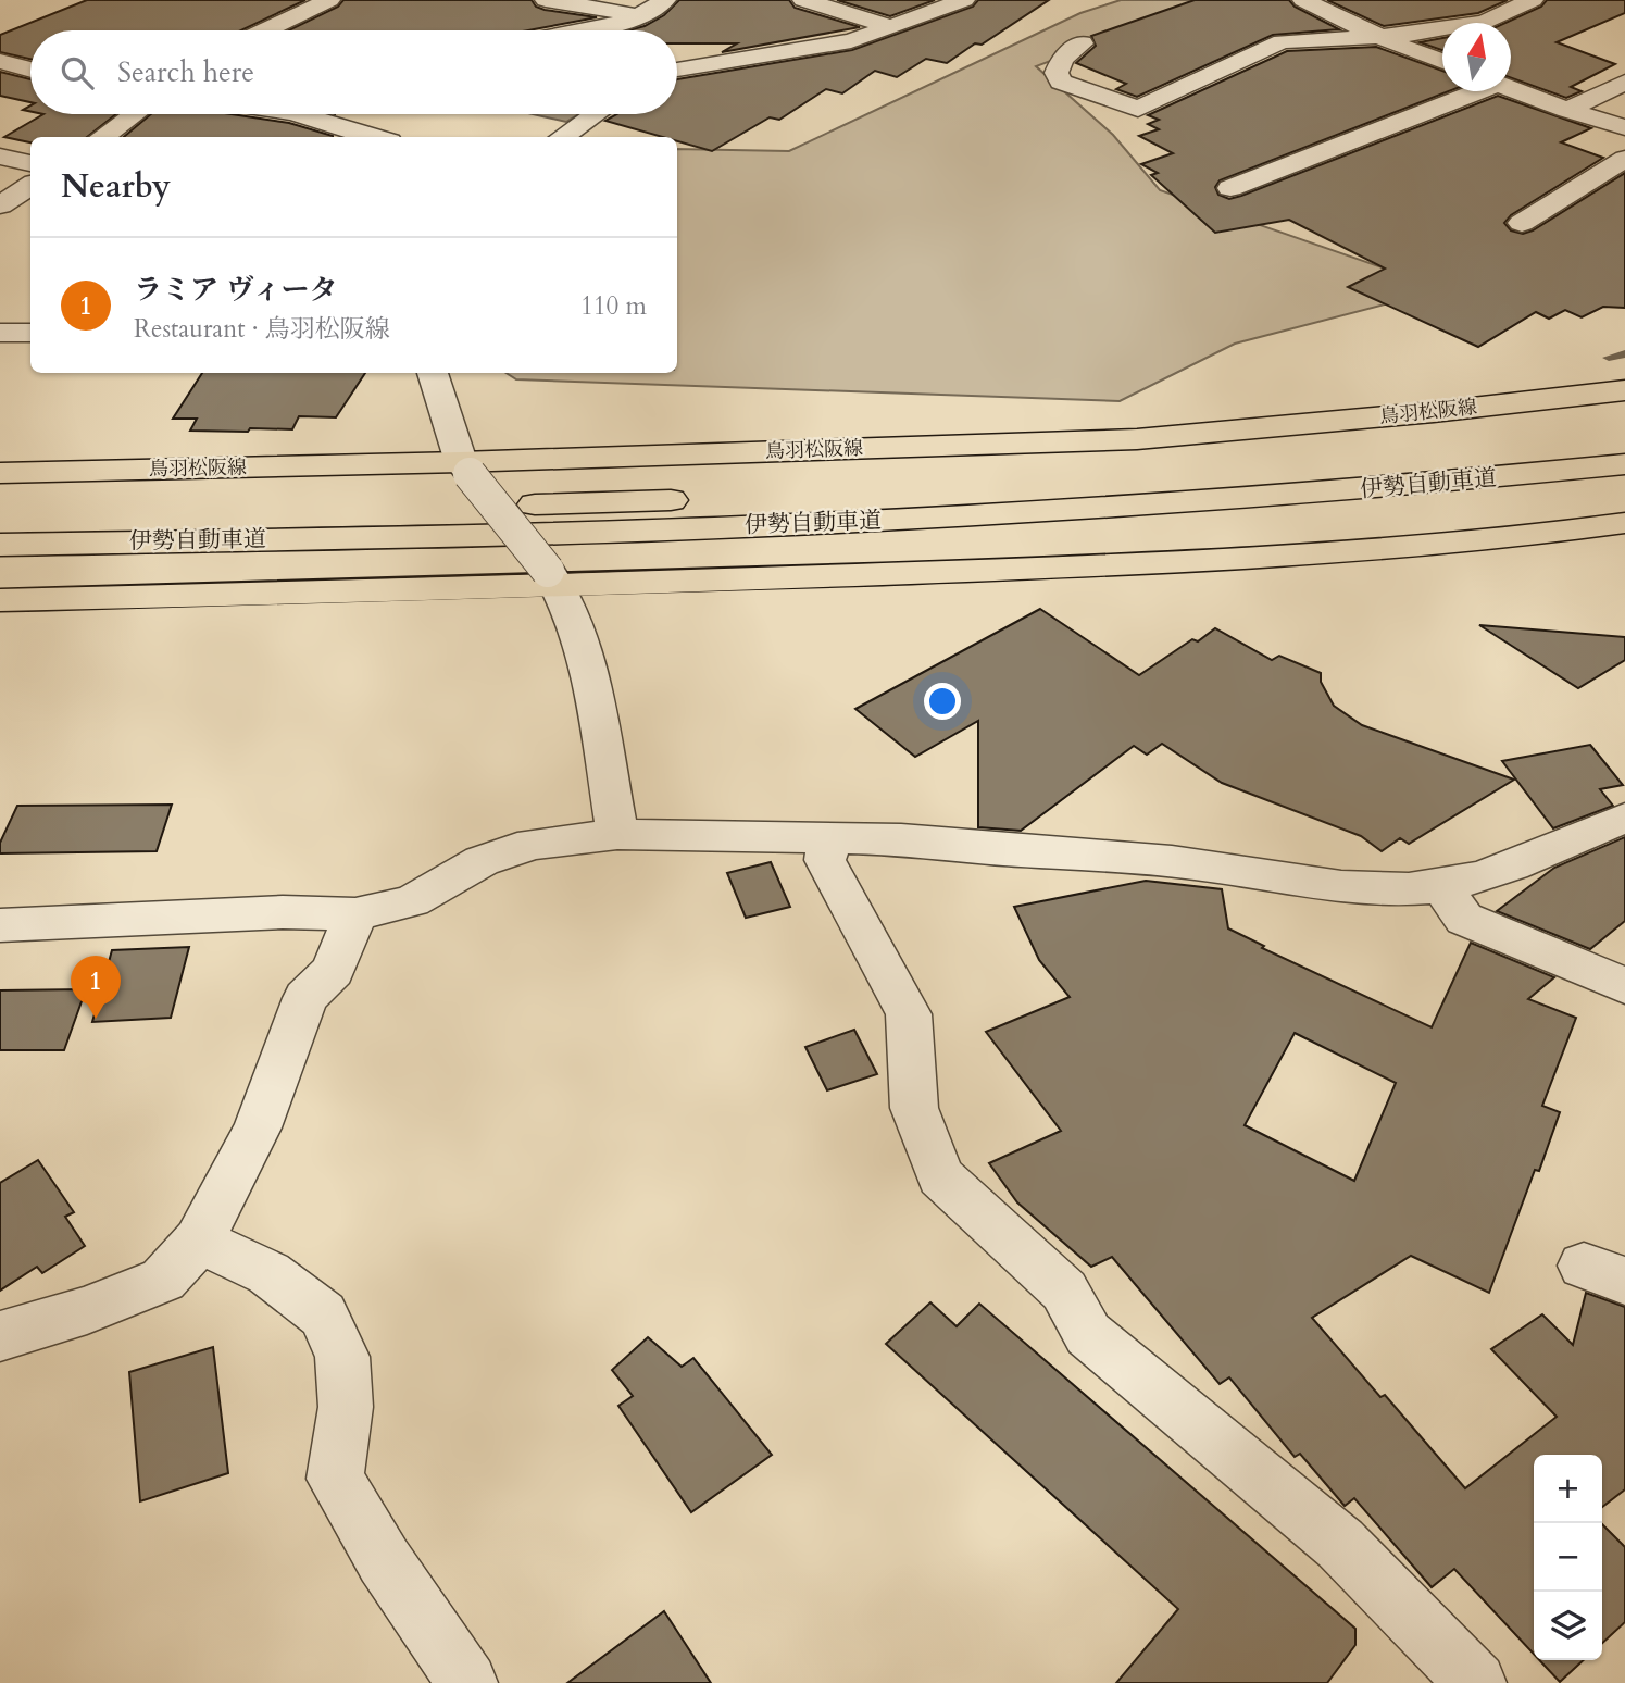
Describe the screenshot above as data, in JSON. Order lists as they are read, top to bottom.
{
  "streets": {
    "main road": ["鳥羽松阪線", "伊勢自動車道"]
  },
  "north": "top",
  "page": {
    "search": "Search here",
    "heading": "Nearby",
    "list": [
      {
        "mark": "1",
        "name": "ラミア ヴィータ",
        "note": "Restaurant · 鳥羽松阪線",
        "value": "110 m"
      }
    ],
    "pins": "1",
    "map_buttons": ["+", "−"]
  }
}
